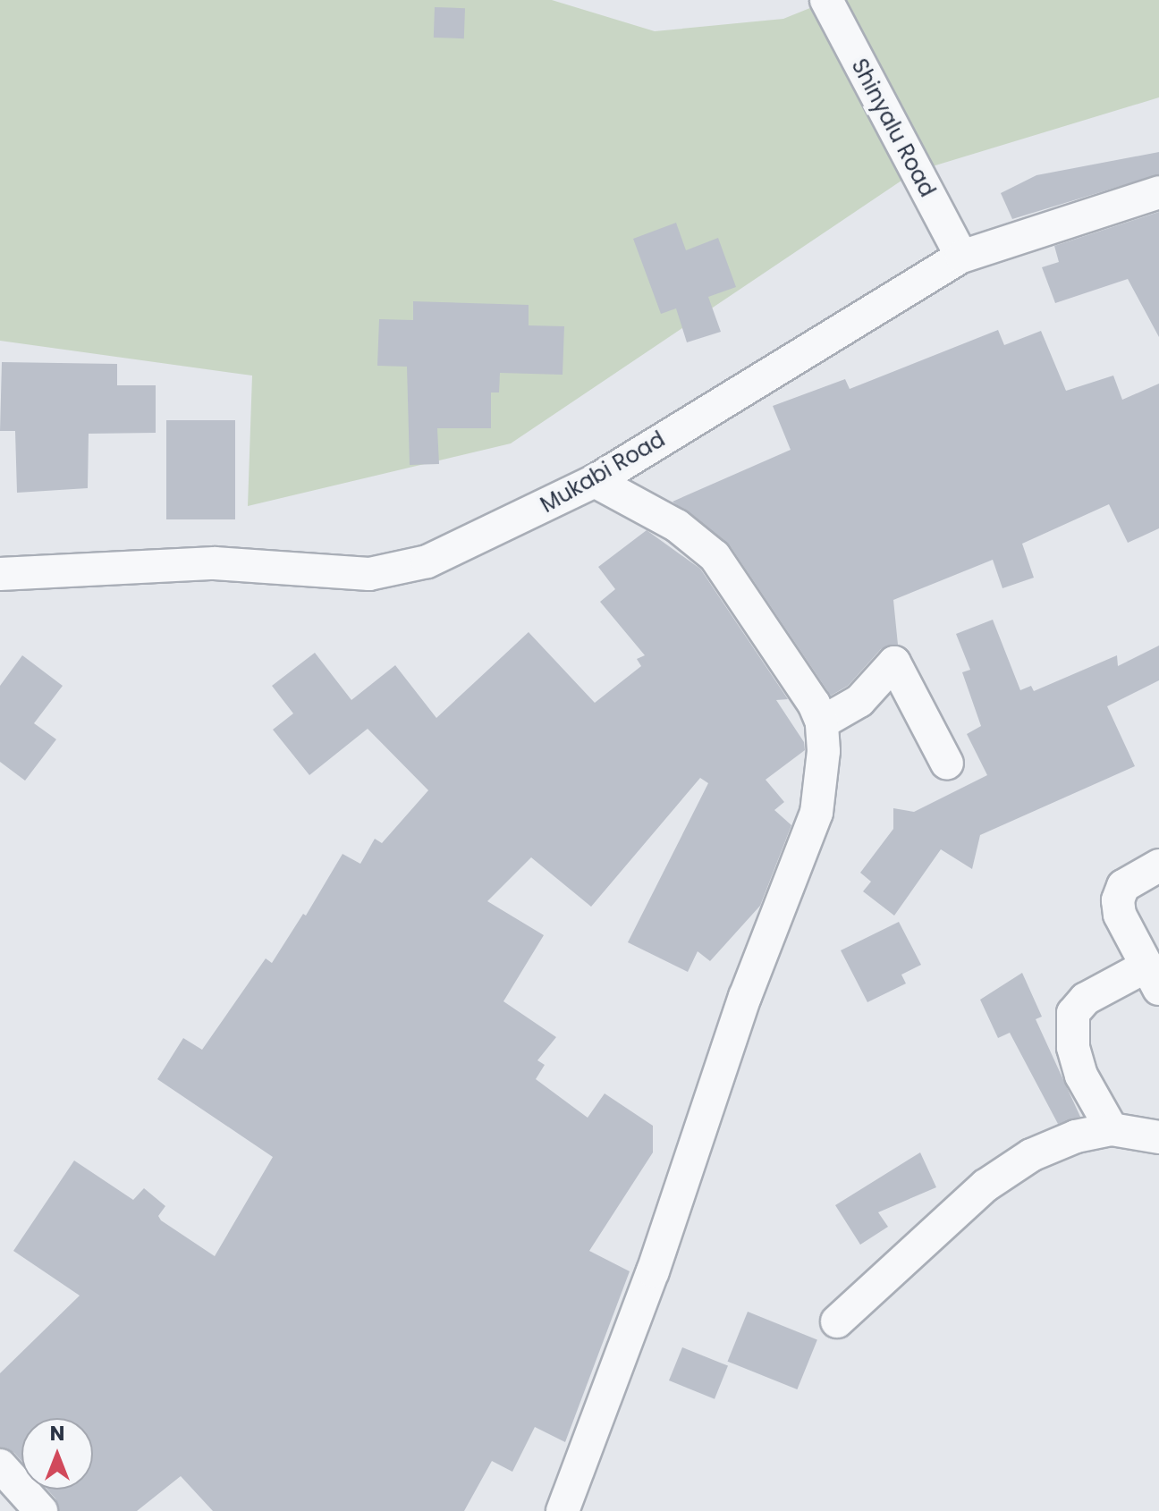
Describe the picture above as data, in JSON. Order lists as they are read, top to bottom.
{
  "streets": {
    "street": ["Shinyalu Road", "Mukabi Road"]
  },
  "crossings": [
    ["Shinyalu Road", "Mukabi Road"]
  ],
  "north": "top"
}
